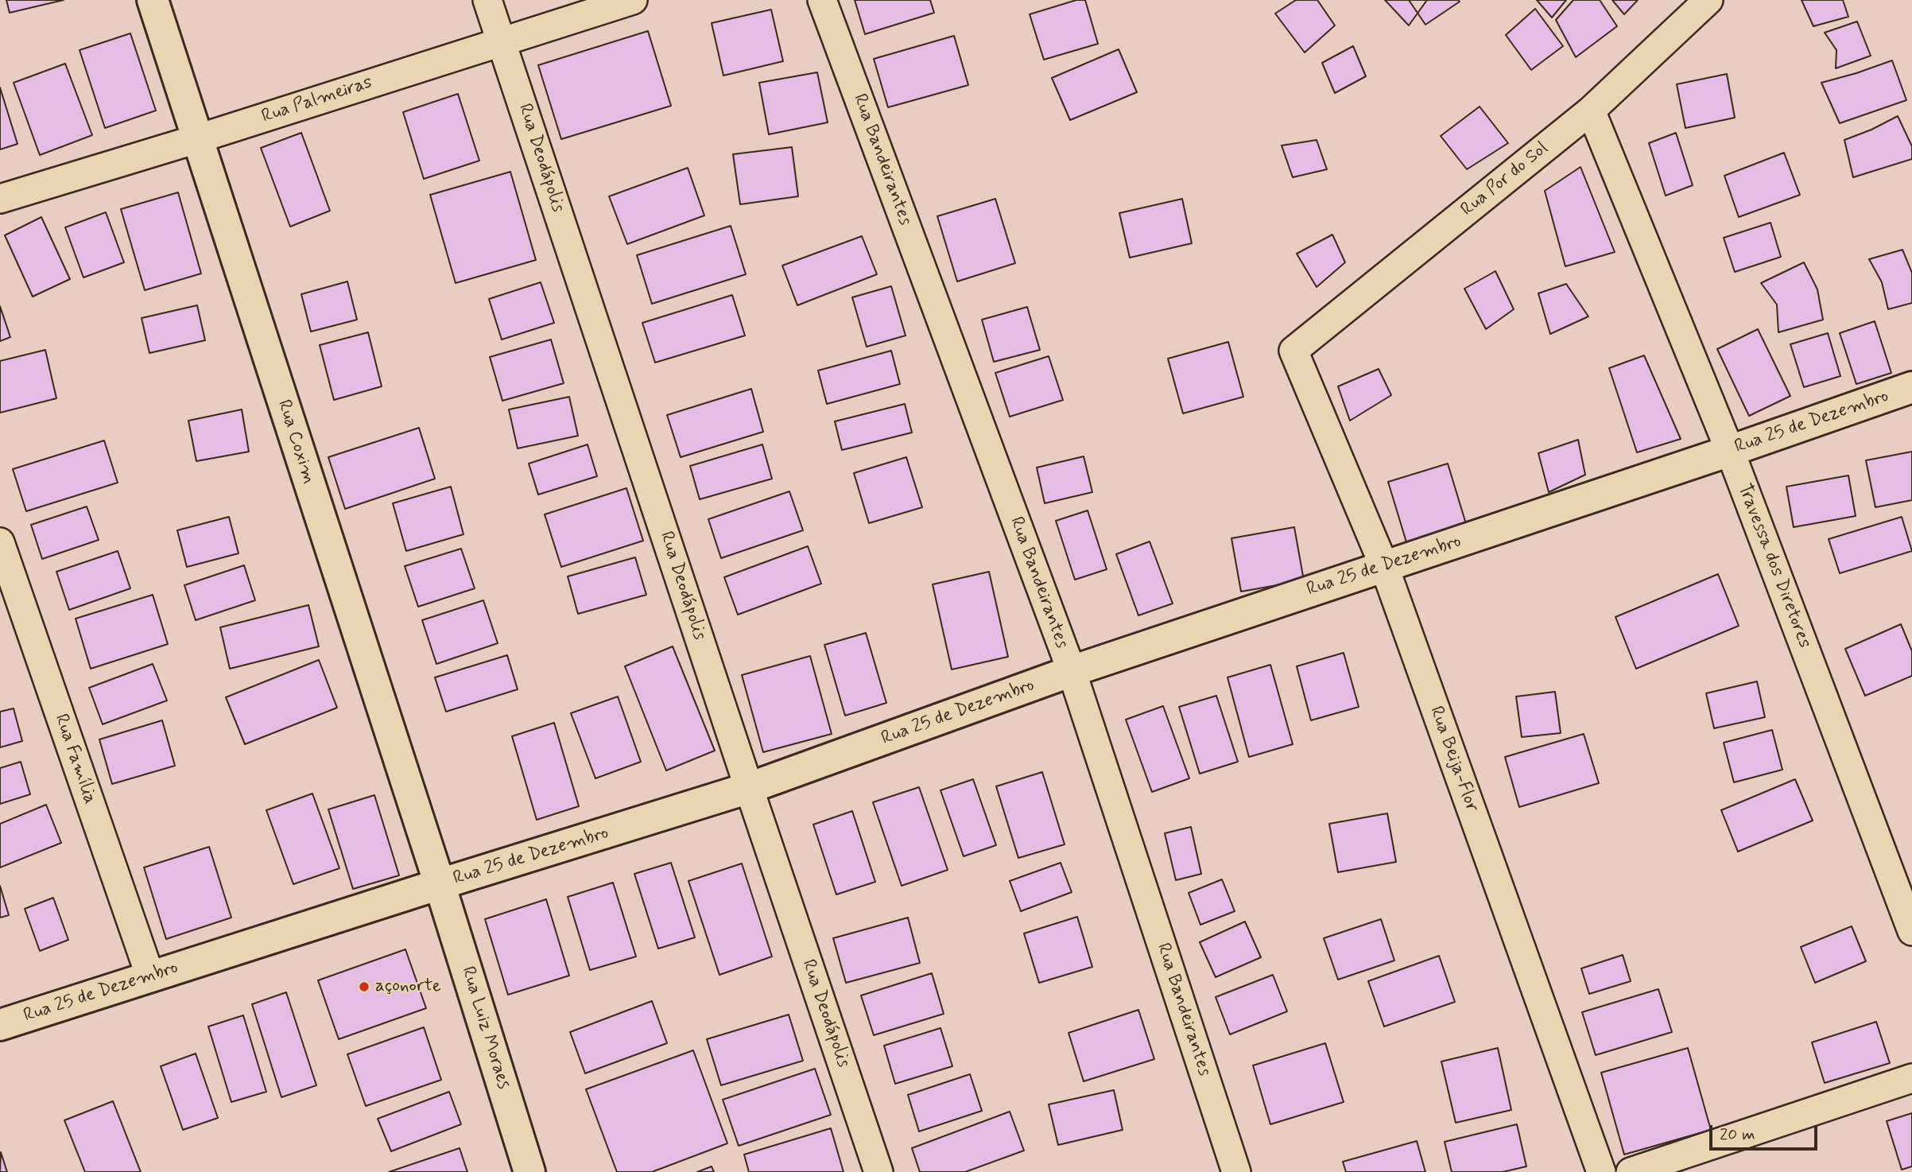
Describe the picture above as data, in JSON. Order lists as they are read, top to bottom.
{
  "streets": {
    "street": [
      "Rua Palmeiras",
      "Rua Deodápolis",
      "Rua Bandeirantes",
      "Rua Por do Sol",
      "Rua 25 de Dezembro",
      "Rua Coxim",
      "Travessa dos Diretores",
      "Rua Família",
      "Rua Beija-Flor",
      "Rua Luiz Moraes"
    ]
  },
  "crossings": [
    ["Rua Palmeiras", "Rua Deodápolis"],
    ["Rua Palmeiras", "Rua Coxim"],
    ["Rua Deodápolis", "Rua 25 de Dezembro"],
    ["Rua Bandeirantes", "Rua 25 de Dezembro"],
    ["Rua Por do Sol", "Travessa dos Diretores"],
    ["Rua Por do Sol", "Rua Beija-Flor"],
    ["Rua 25 de Dezembro", "Rua Coxim"],
    ["Rua 25 de Dezembro", "Travessa dos Diretores"],
    ["Rua 25 de Dezembro", "Rua Família"],
    ["Rua 25 de Dezembro", "Rua Beija-Flor"],
    ["Rua 25 de Dezembro", "Rua Luiz Moraes"],
    ["Rua Coxim", "Rua Luiz Moraes"]
  ],
  "places": ["açonorte"],
  "scale_bar": "20 m"
}
